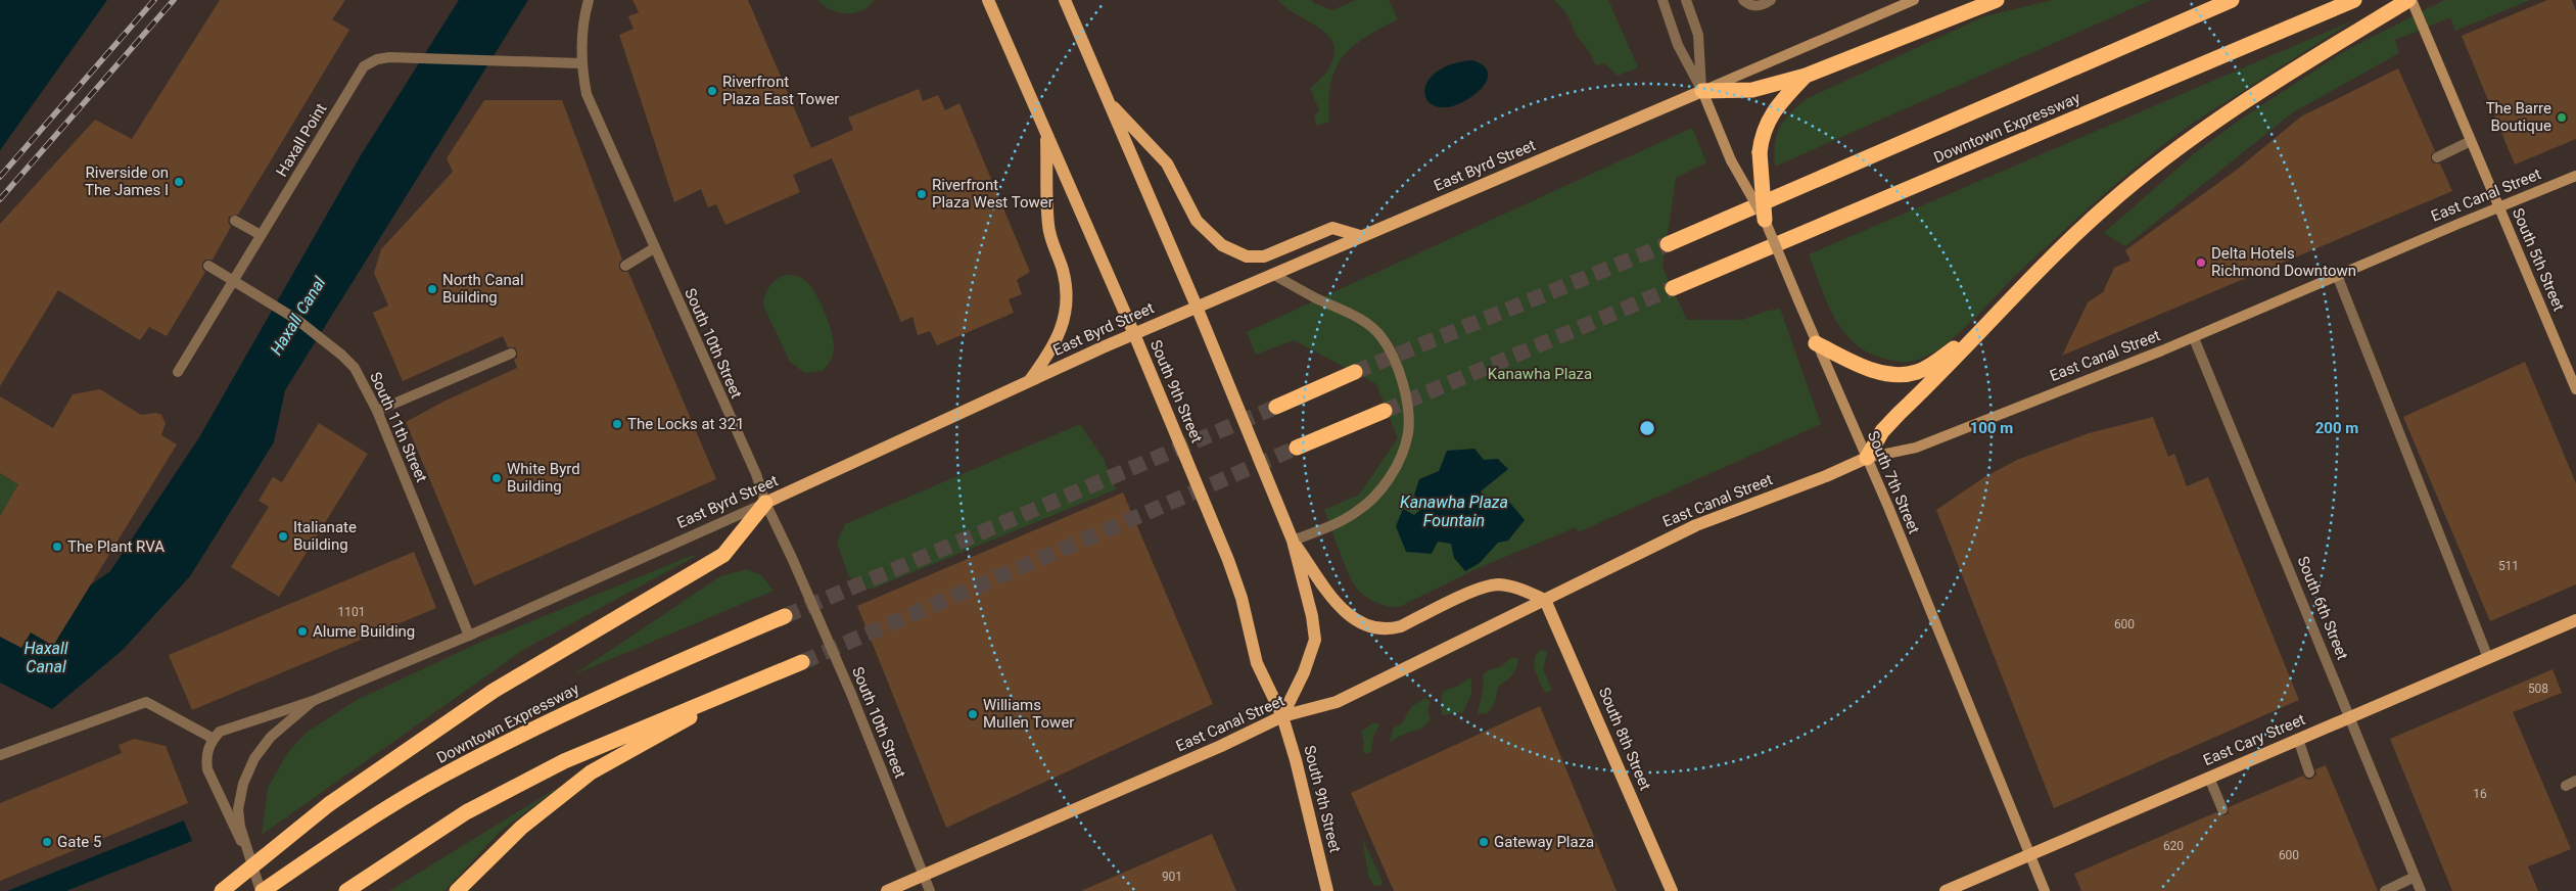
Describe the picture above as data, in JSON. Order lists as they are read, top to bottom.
{
  "streets": {
    "highway": ["Downtown Expressway"],
    "main road": [
      "East Byrd Street",
      "East Canal Street",
      "South 5th Street",
      "South 9th Street",
      "South 7th Street",
      "South 8th Street",
      "East Cary Street"
    ],
    "street": [
      "Haxall Point",
      "South 10th Street",
      "South 11th Street",
      "South 6th Street"
    ]
  },
  "crossings": [
    ["Downtown Expressway", "East Byrd Street"],
    ["Haxall Point", "South 10th Street"],
    ["East Byrd Street", "South 10th Street"],
    ["East Byrd Street", "South 9th Street"],
    ["East Byrd Street", "South 11th Street"],
    ["East Byrd Street", "South 7th Street"],
    ["East Canal Street", "South 5th Street"],
    ["East Canal Street", "South 10th Street"],
    ["East Canal Street", "South 9th Street"],
    ["East Canal Street", "South 7th Street"],
    ["East Canal Street", "South 6th Street"],
    ["East Canal Street", "South 8th Street"],
    ["South 7th Street", "East Cary Street"],
    ["South 6th Street", "East Cary Street"]
  ],
  "water": ["Haxall Canal", "Kanawha Plaza Fountain"],
  "parks": ["Kanawha Plaza"],
  "places": [
    "Riverfront Plaza East Tower",
    "The Barre Boutique",
    "Riverside on The James I",
    "Riverfront Plaza West Tower",
    "Delta Hotels Richmond Downtown",
    "North Canal Building",
    "The Locks at 321",
    "White Byrd Building",
    "Italianate Building",
    "The Plant RVA",
    "Alume Building",
    "Williams Mullen Tower",
    "Gate 5",
    "Gateway Plaza"
  ],
  "house_numbers": [
    "511",
    "1101",
    "600",
    "508",
    "16",
    "620",
    "600",
    "901"
  ],
  "rings": ["100 m", "200 m"]
}
